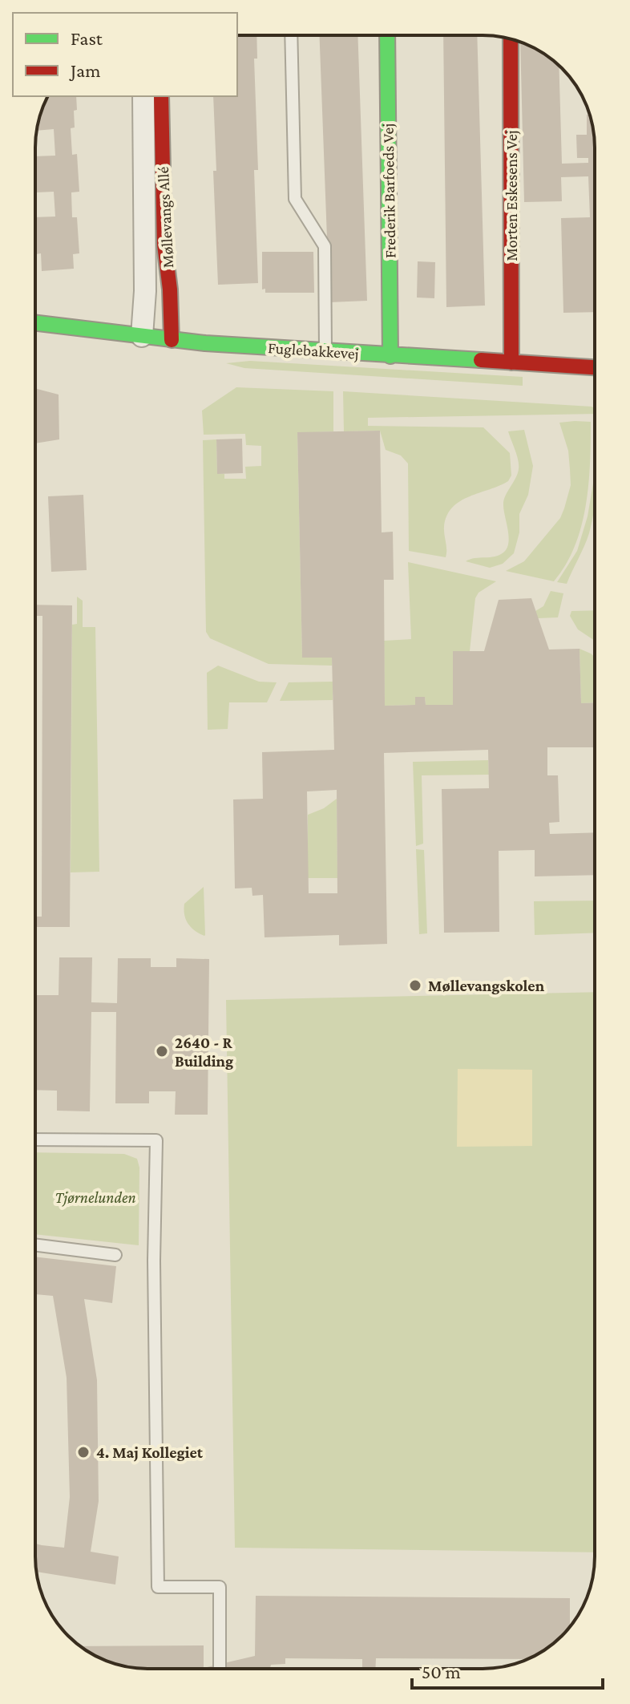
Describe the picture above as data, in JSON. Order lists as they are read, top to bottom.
{
  "streets": {
    "street": [
      "Frederik Barfoeds Vej",
      "Morten Eskesens Vej",
      "Møllevangs Allé",
      "Fuglebakkevej"
    ]
  },
  "crossings": [
    ["Frederik Barfoeds Vej", "Fuglebakkevej"],
    ["Morten Eskesens Vej", "Fuglebakkevej"],
    ["Møllevangs Allé", "Fuglebakkevej"]
  ],
  "parks": ["Tjørnelunden"],
  "places": ["Møllevangskolen", "2640 - R Building", "4. Maj Kollegiet"],
  "legend": ["Fast", "Jam"],
  "scale_bar": "50 m"
}
